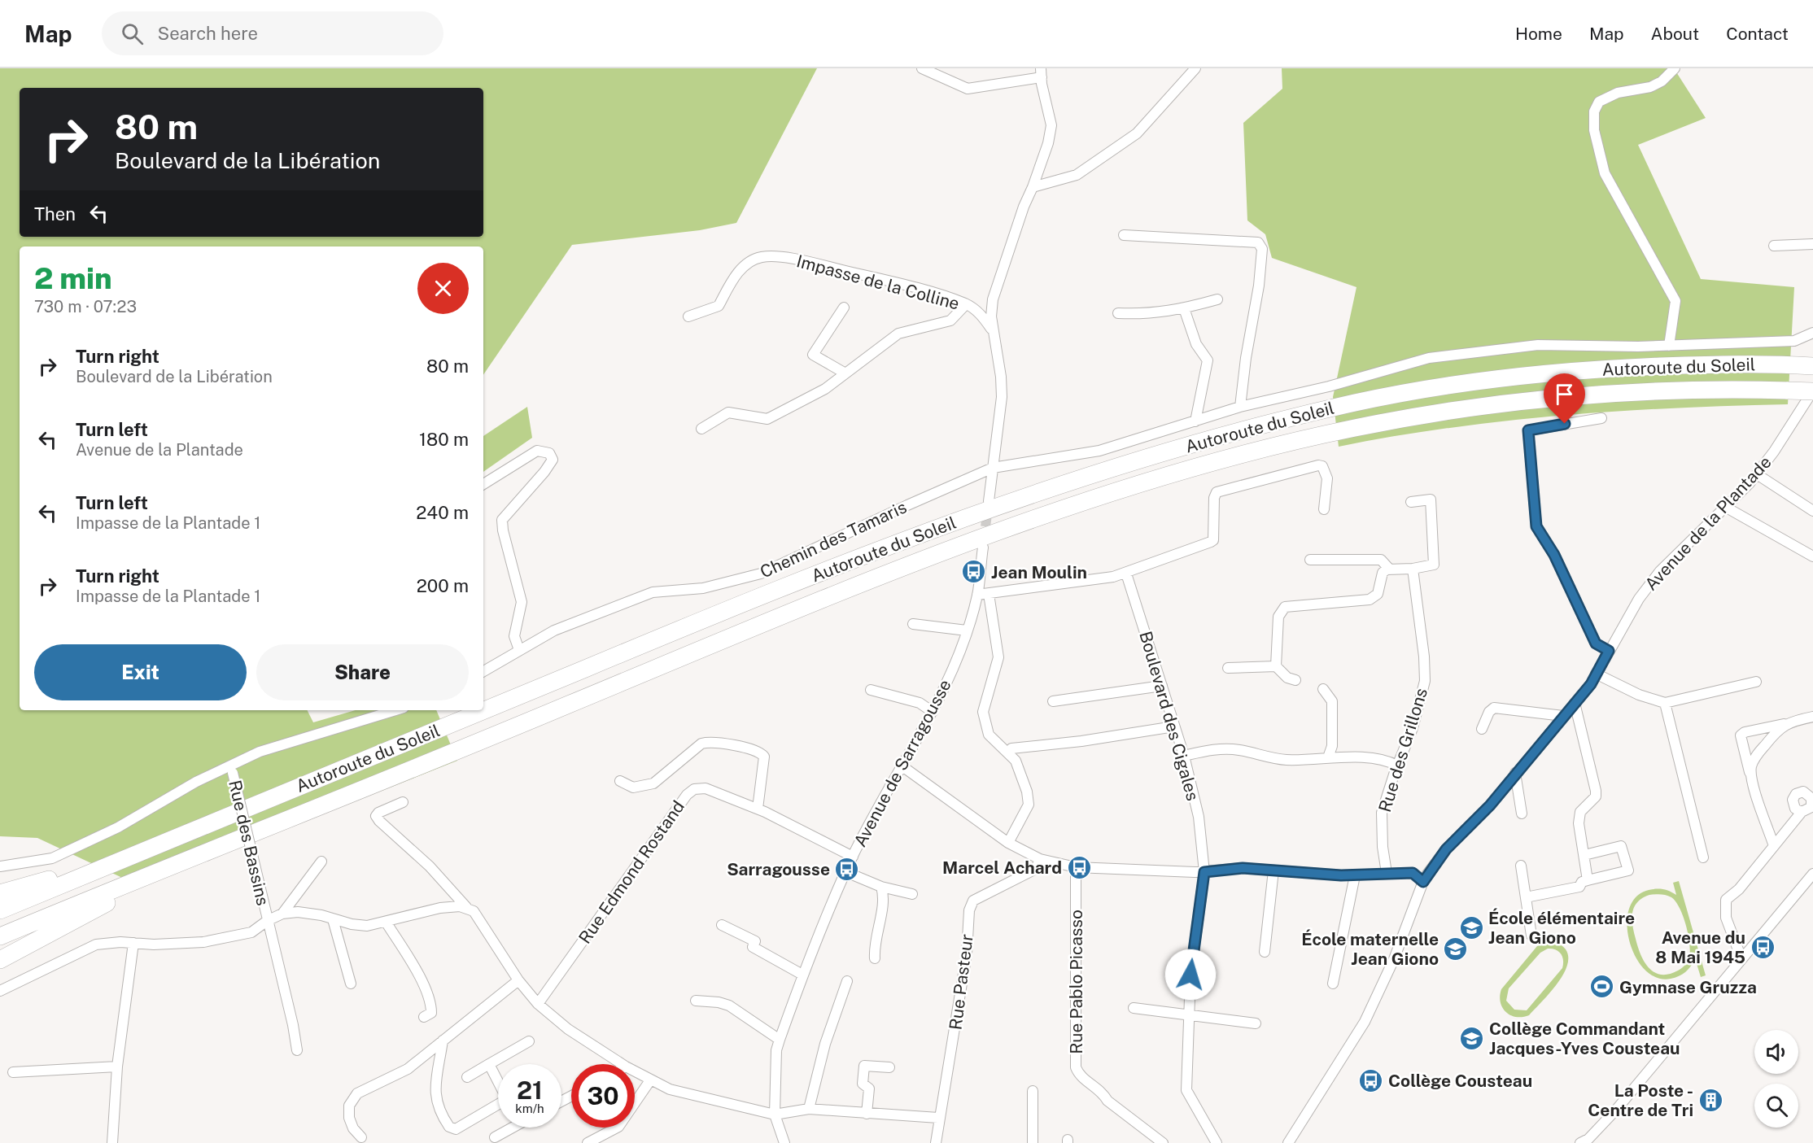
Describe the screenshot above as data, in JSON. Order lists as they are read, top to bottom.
{
  "streets": {
    "highway": ["Autoroute du Soleil"],
    "street": [
      "Impasse de la Colline",
      "Avenue de la Plantade",
      "Chemin des Tamaris",
      "Boulevard des Cigales",
      "Rue des Grillons",
      "Avenue de Sarragousse",
      "Rue des Bassins",
      "Rue Edmond Rostand",
      "Rue Pasteur",
      "Rue Pablo Picasso"
    ]
  },
  "crossings": [
    ["Autoroute du Soleil", "Avenue de la Plantade"],
    ["Avenue de Sarragousse", "Rue Edmond Rostand"]
  ],
  "places": {
    "bus stop": [
      "Jean Moulin",
      "Marcel Achard",
      "Sarragousse",
      "Avenue du 8 Mai 1945",
      "Collège Cousteau"
    ],
    "school or university": ["École élémentaire Jean Giono", "École maternelle Jean Giono", "Collège Commandant Jacques-Yves Cousteau"],
    "sports": ["Gymnase Gruzza"],
    "building": ["La Poste - Centre de Tri"]
  },
  "page": {
    "header": "Map",
    "search": "Search here",
    "nav": [
      "Home",
      "Map",
      "About",
      "Contact"
    ],
    "turn": ["80 m", "Boulevard de la Libération"],
    "then": "Then",
    "heading": ["2 min", "730 m · 07:23"],
    "list": [
      {
        "name": "Turn right",
        "note": "Boulevard de la Libération",
        "value": "80 m"
      },
      {
        "name": "Turn left",
        "note": "Avenue de la Plantade",
        "value": "180 m"
      },
      {
        "name": "Turn left",
        "note": "Impasse de la Plantade 1",
        "value": "240 m"
      },
      {
        "name": "Turn right",
        "note": "Impasse de la Plantade 1",
        "value": "200 m"
      }
    ],
    "buttons": ["Exit", "Share"],
    "speed": "21 km/h",
    "limit": "30"
  }
}
